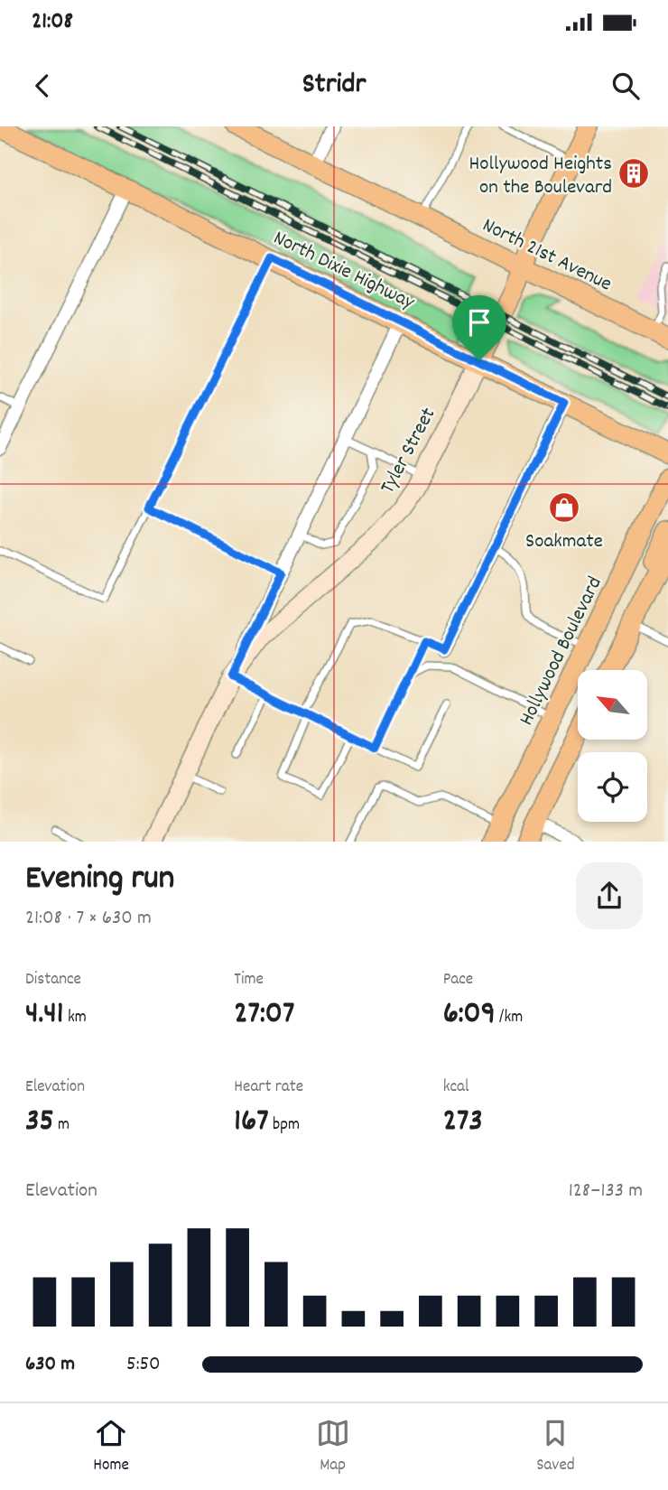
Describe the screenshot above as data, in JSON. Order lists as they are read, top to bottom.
{
  "streets": {
    "main road": [
      "North 21st Avenue",
      "North Dixie Highway",
      "Tyler Street",
      "Hollywood Boulevard"
    ]
  },
  "crossings": [
    ["North 21st Avenue", "Tyler Street"],
    ["North Dixie Highway", "Tyler Street"]
  ],
  "places": {
    "building": ["Hollywood Heights on the Boulevard"],
    "shop": ["Soakmate"]
  },
  "north": "top left",
  "page": {
    "status": "21:08",
    "header": "Stridr",
    "heading": ["Evening run", "21:08 · 7 × 630 m"],
    "stats": [
      ["Distance", "4.41 km"],
      ["Time", "27:07"],
      ["Pace", "6:09 /km"],
      ["Elevation", "35 m"],
      ["Heart rate", "167 bpm"],
      ["kcal", "273"]
    ],
    "chart": ["Elevation", "128–133 m"],
    "list": [
      {
        "name": "630 m",
        "note": "5:50"
      }
    ],
    "tabs": ["Home", "Map", "Saved"]
  }
}
